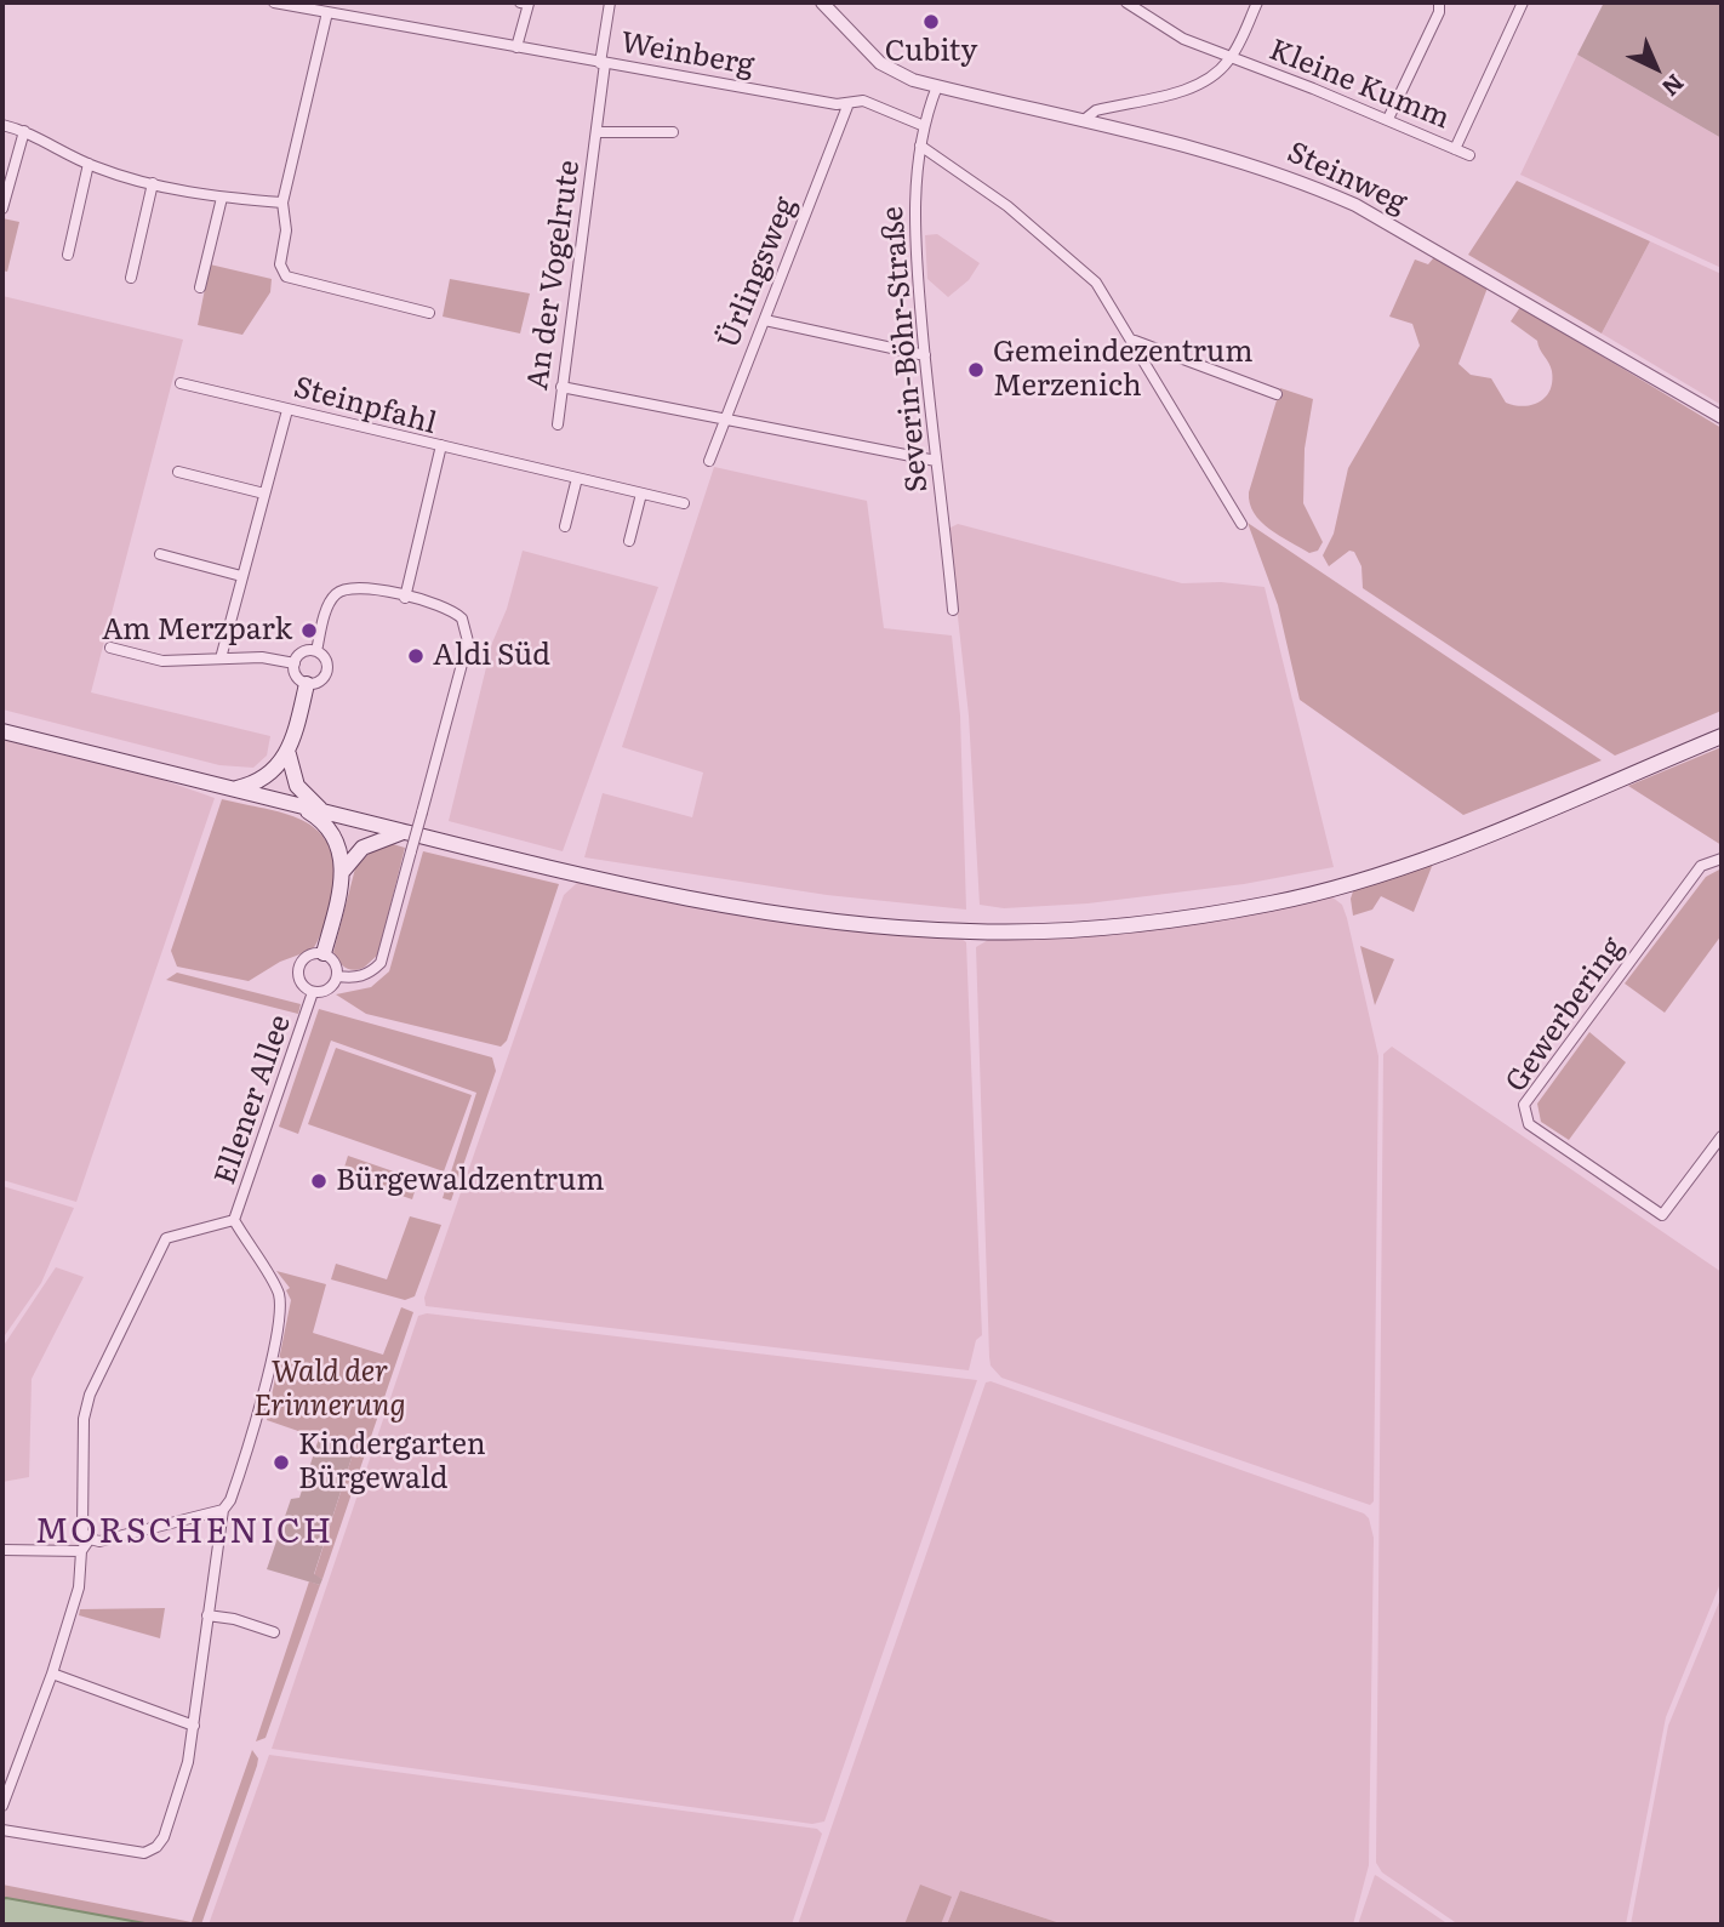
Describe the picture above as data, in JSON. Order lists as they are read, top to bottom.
{
  "streets": {
    "street": [
      "Weinberg",
      "Kleine Kumm",
      "Steinweg",
      "Ürlingsweg",
      "An der Vogelrute",
      "Severin-Böhr-Straße",
      "Steinpfahl",
      "Gewerbering",
      "Ellener Allee"
    ]
  },
  "crossings": [
    ["Weinberg", "Ürlingsweg"],
    ["Weinberg", "An der Vogelrute"],
    ["Weinberg", "Severin-Böhr-Straße"],
    ["Steinweg", "Severin-Böhr-Straße"]
  ],
  "districts": ["MORSCHENICH"],
  "parks": ["Wald der Erinnerung"],
  "places": [
    "Cubity",
    "Gemeindezentrum Merzenich",
    "Am Merzpark",
    "Aldi Süd",
    "Bürgewaldzentrum",
    "Kindergarten Bürgewald"
  ],
  "north": "bottom right"
}
